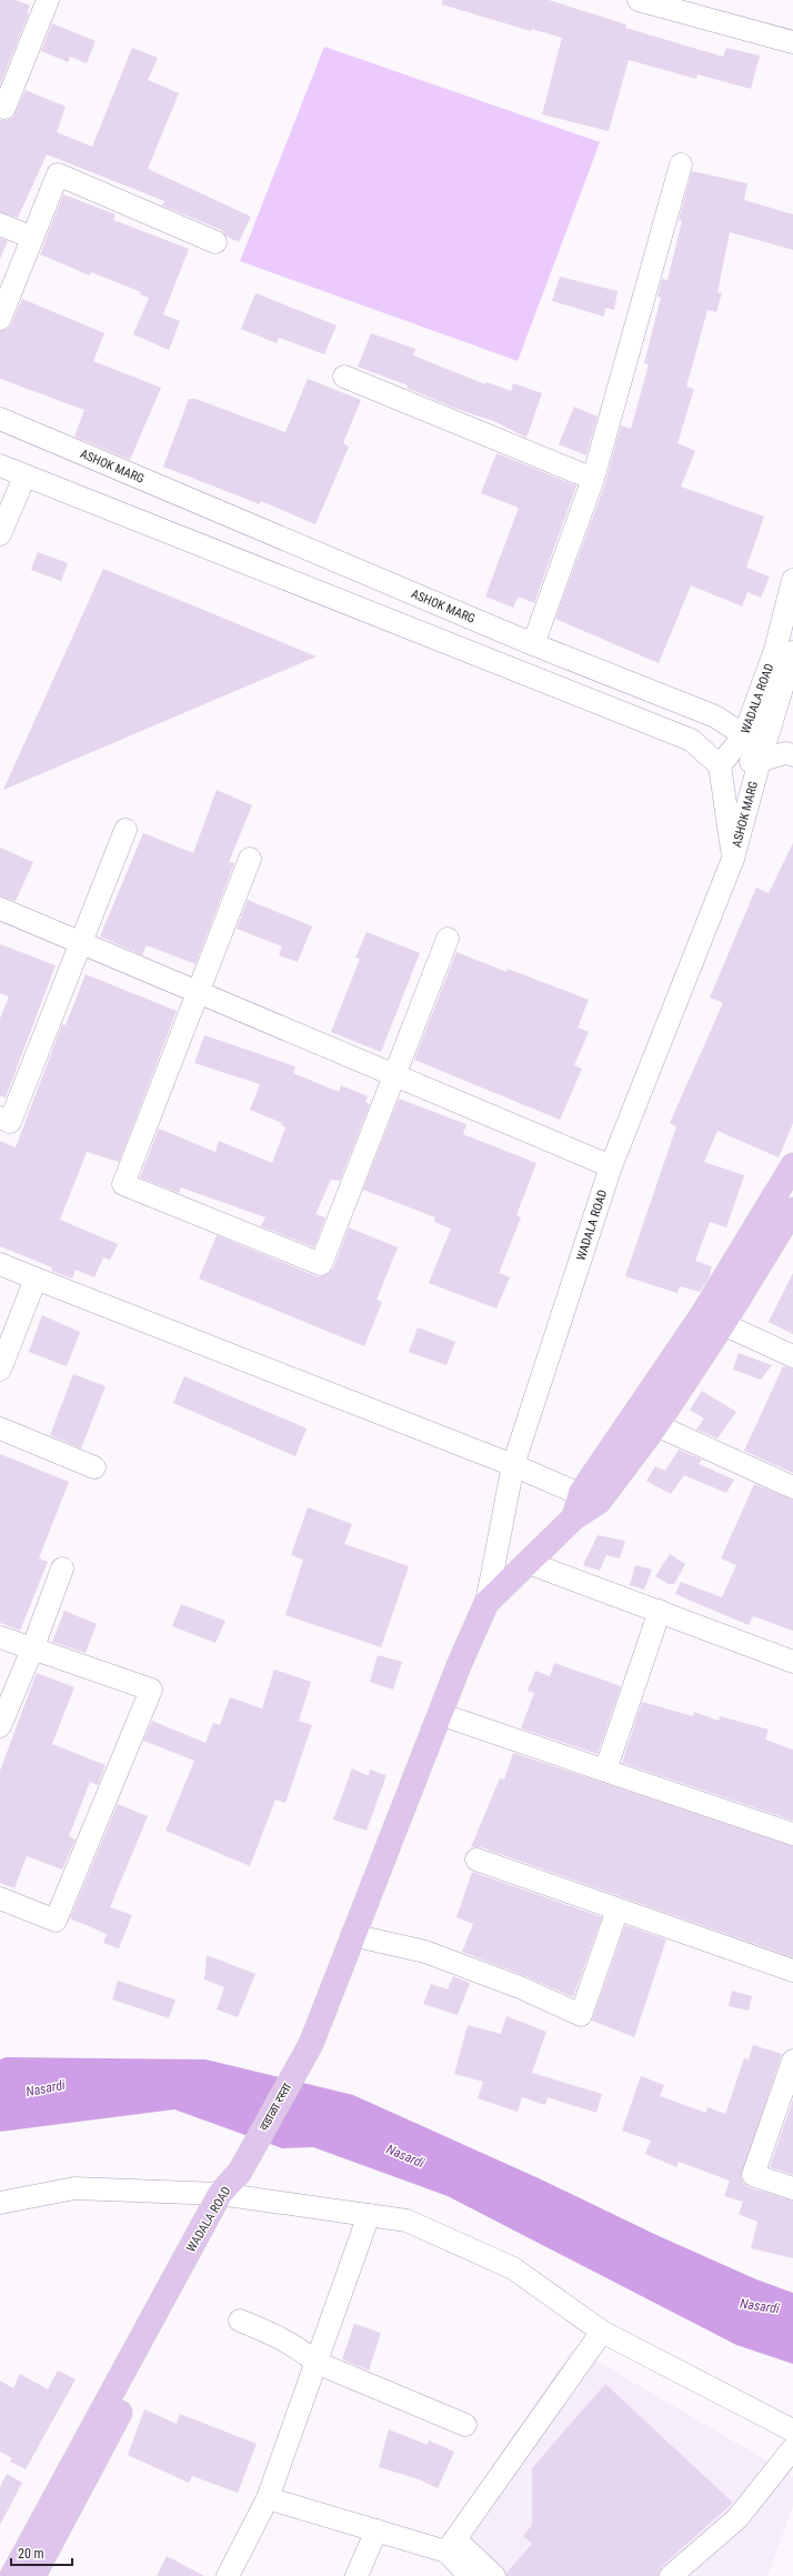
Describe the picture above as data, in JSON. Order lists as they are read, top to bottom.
{
  "streets": {
    "main road": ["WADALA ROAD", "वडाळा रस्ता"],
    "street": ["ASHOK MARG"]
  },
  "crossings": [
    ["ASHOK MARG", "WADALA ROAD"],
    ["WADALA ROAD", "वडाळा रस्ता"]
  ],
  "water": ["Nasardi"],
  "scale_bar": "20 m"
}
